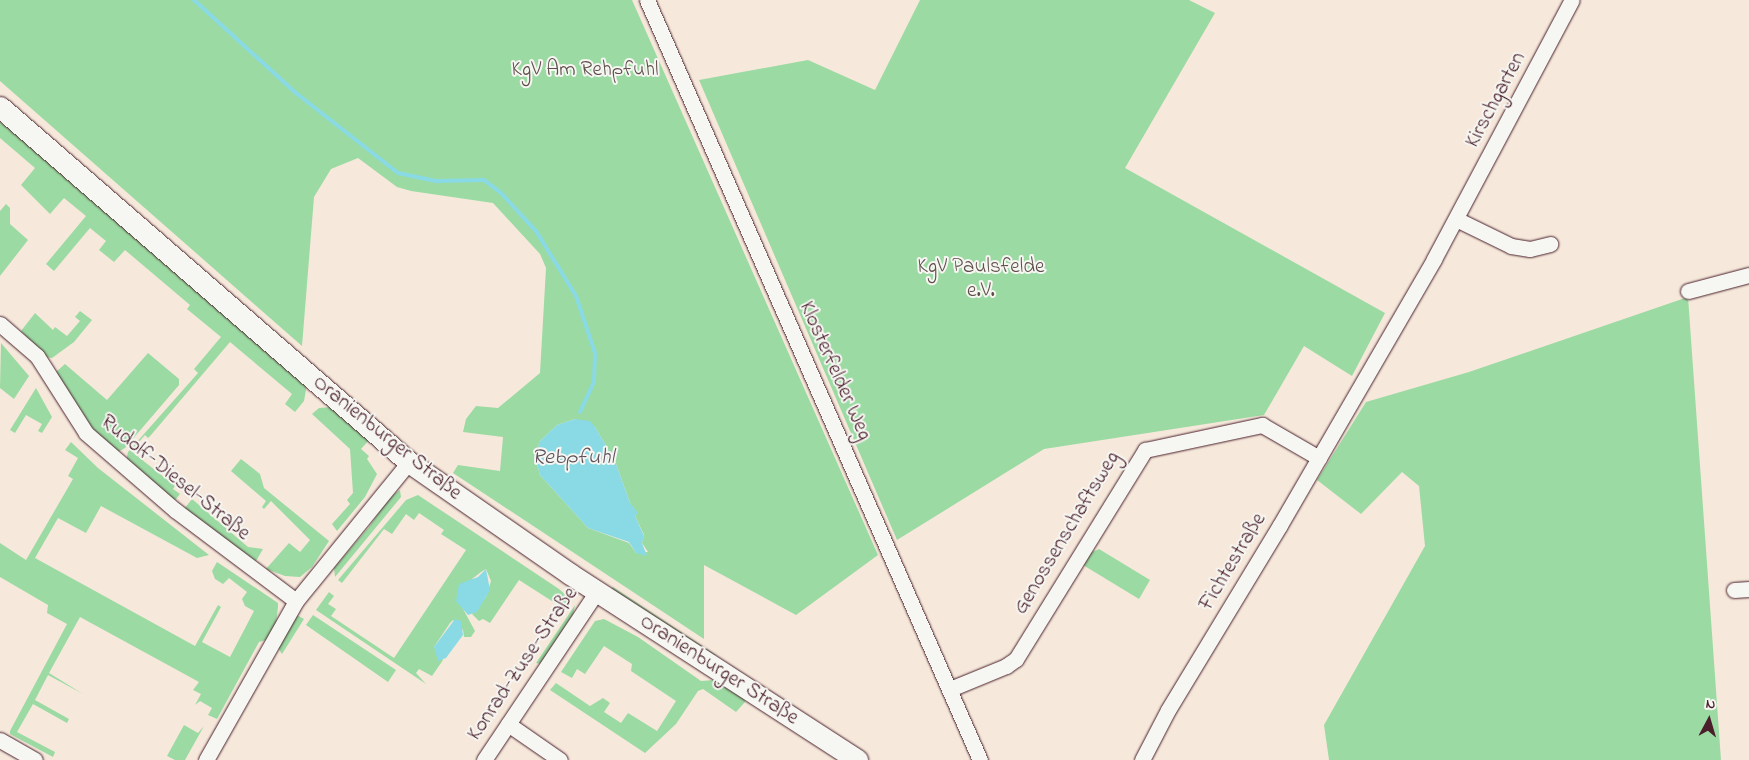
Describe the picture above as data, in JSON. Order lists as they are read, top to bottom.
{
  "streets": {
    "main road": ["Oranienburger Straße"],
    "street": [
      "Kirschgarten",
      "Klosterfelder Weg",
      "Rudolf-Diesel-Straße",
      "Genossenschaftsweg",
      "Fichtestraße",
      "Konrad-Zuse-Straße"
    ]
  },
  "crossings": [
    ["Kirschgarten", "Fichtestraße"],
    ["Klosterfelder Weg", "Genossenschaftsweg"],
    ["Oranienburger Straße", "Konrad-Zuse-Straße"],
    ["Genossenschaftsweg", "Fichtestraße"]
  ],
  "water": ["Rebpfuhl"],
  "parks": ["KgV Am Rehpfuhl", "KgV Paulsfelde e.V."],
  "north": "top"
}
